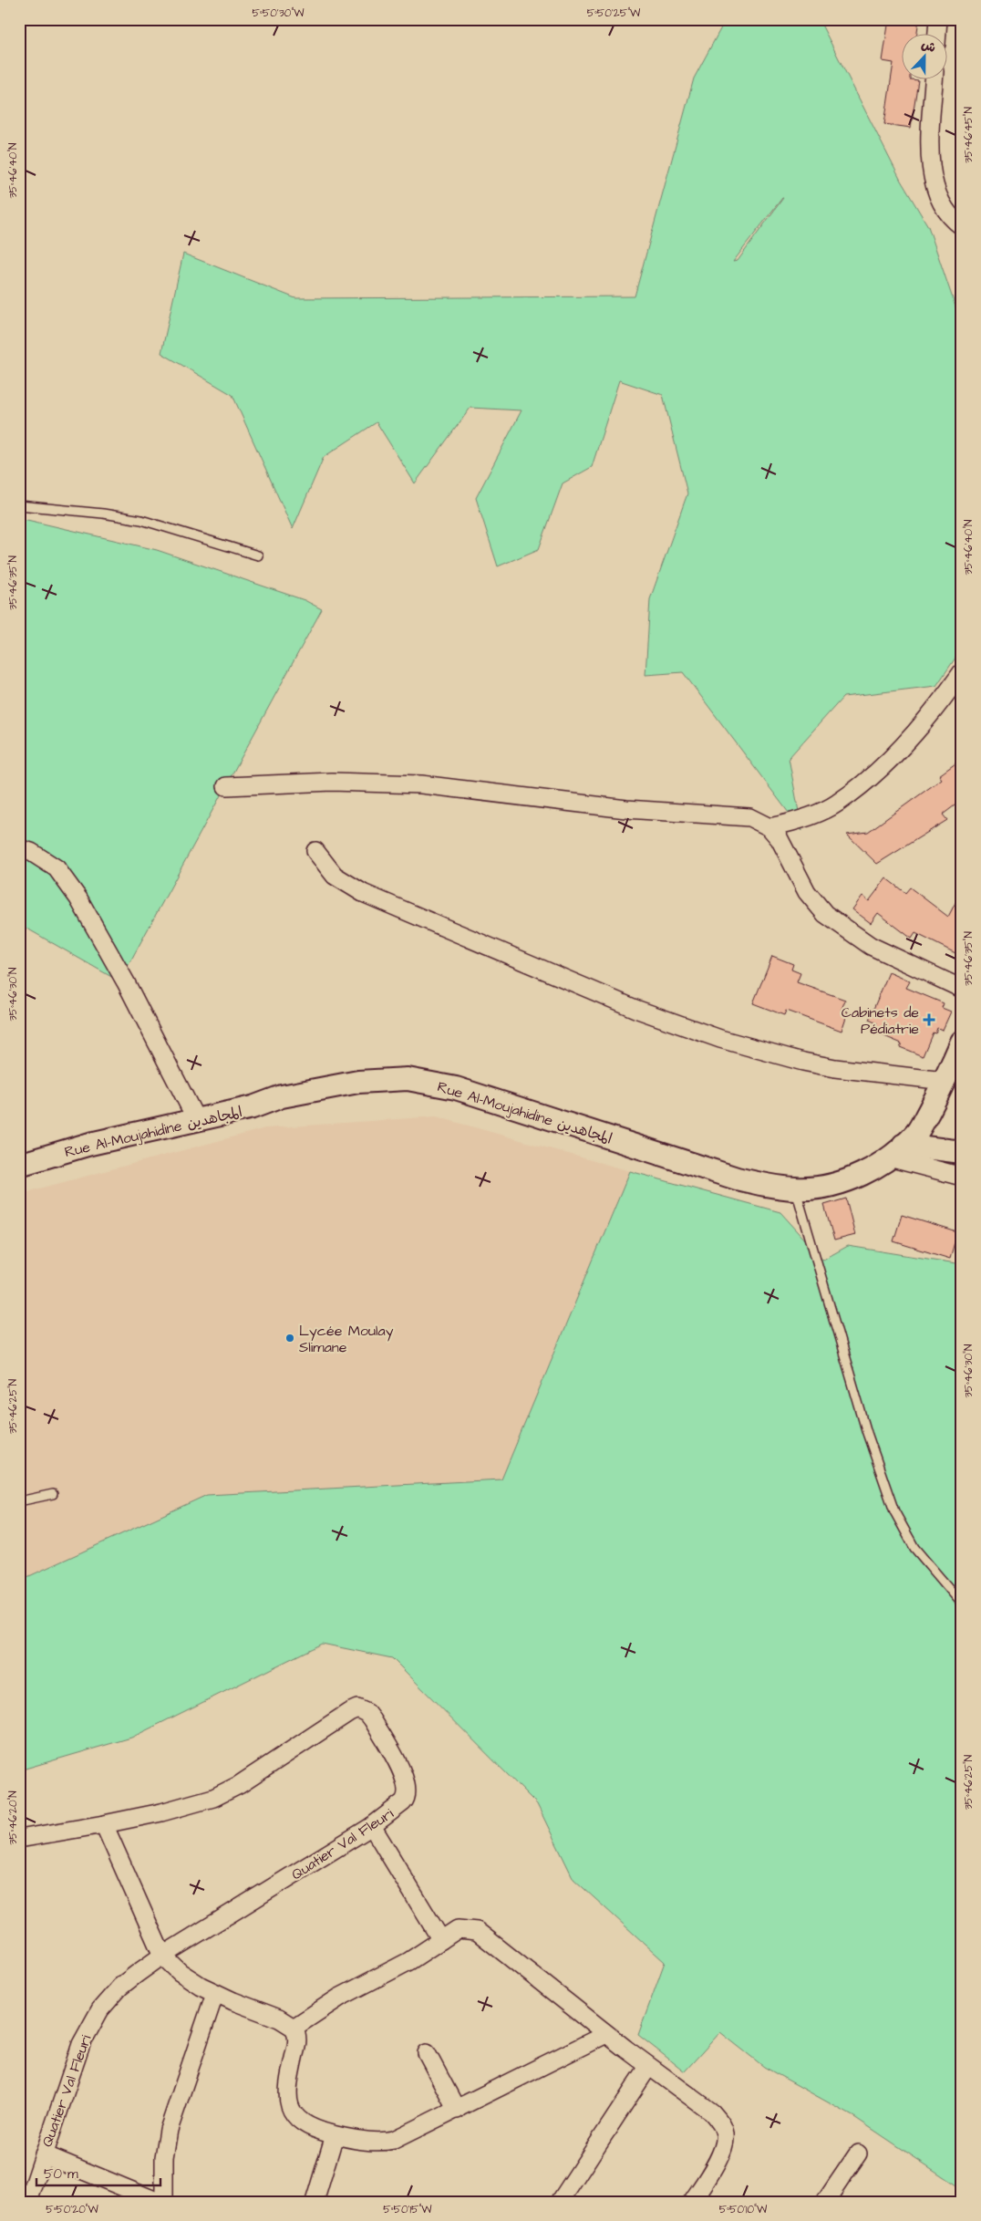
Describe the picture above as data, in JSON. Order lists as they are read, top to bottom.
{
  "streets": {
    "street": ["Rue Al-Moujahidine المجاهدين", "Quatier Val Fleuri"]
  },
  "places": {
    "health": ["Cabinets de Pédiatrie"],
    "other": ["Lycée Moulay Slimane"]
  },
  "scale_bar": "50 m",
  "north": "top",
  "coordinates": [
    "5°50'30\"W",
    "5°50'25\"W",
    "35°46'45\"N",
    "35°46'40\"N",
    "35°46'35\"N",
    "35°46'30\"N",
    "35°46'25\"N",
    "35°46'20\"N",
    "5°50'20\"W",
    "5°50'15\"W",
    "5°50'10\"W"
  ]
}
